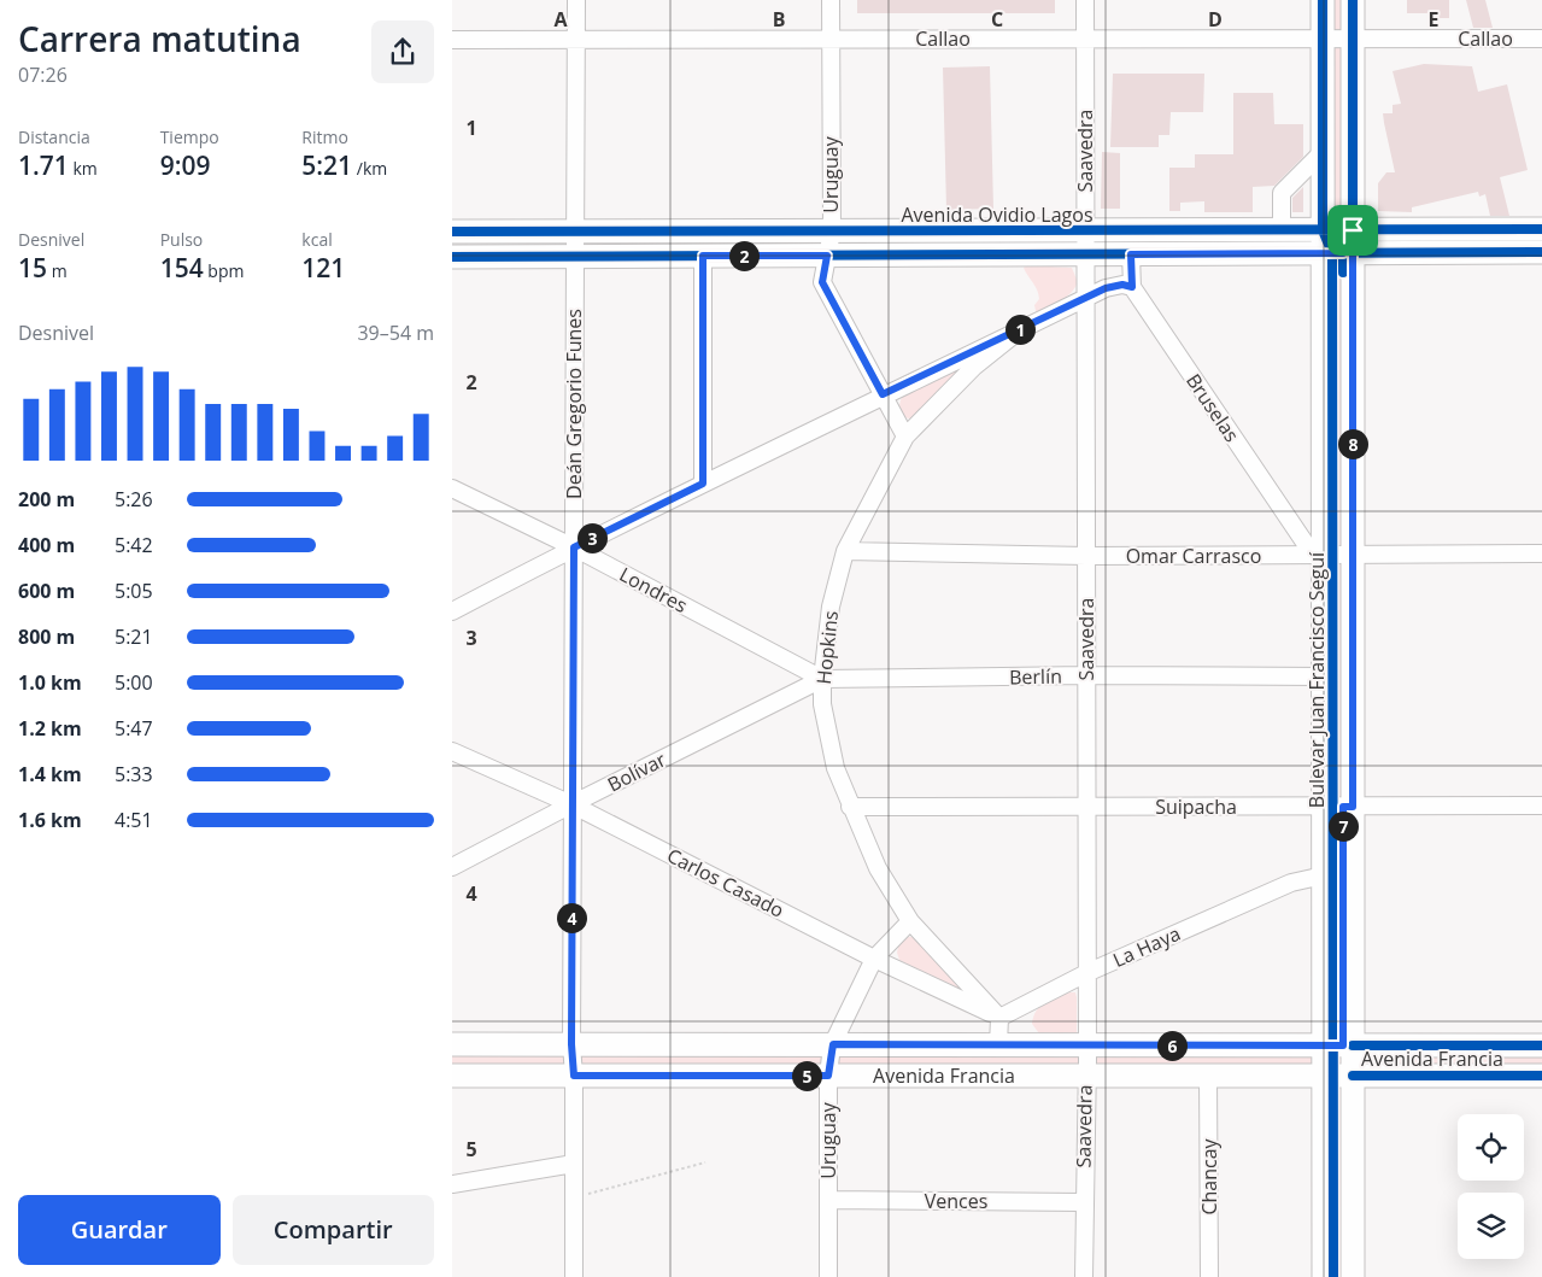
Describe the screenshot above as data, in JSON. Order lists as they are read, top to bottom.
{
  "streets": {
    "main road": ["Avenida Ovidio Lagos", "Bulevar Juan Francisco Seguí", "Avenida Francia"],
    "street": [
      "Callao",
      "Saavedra",
      "Uruguay",
      "Deán Gregorio Funes",
      "Bruselas",
      "Omar Carrasco",
      "Londres",
      "Hopkins",
      "Berlín",
      "Bolívar",
      "Suipacha",
      "Carlos Casado",
      "La Haya",
      "Chancay",
      "Vences"
    ]
  },
  "crossings": [
    ["Callao", "Saavedra"],
    ["Callao", "Uruguay"],
    ["Callao", "Deán Gregorio Funes"],
    ["Callao", "Bulevar Juan Francisco Seguí"],
    ["Saavedra", "Avenida Ovidio Lagos"],
    ["Saavedra", "Omar Carrasco"],
    ["Saavedra", "Berlín"],
    ["Saavedra", "Suipacha"],
    ["Saavedra", "La Haya"],
    ["Saavedra", "Avenida Francia"],
    ["Saavedra", "Vences"],
    ["Uruguay", "Avenida Ovidio Lagos"],
    ["Uruguay", "Hopkins"],
    ["Uruguay", "Carlos Casado"],
    ["Uruguay", "Avenida Francia"],
    ["Uruguay", "Vences"],
    ["Avenida Ovidio Lagos", "Deán Gregorio Funes"],
    ["Avenida Ovidio Lagos", "Bulevar Juan Francisco Seguí"],
    ["Deán Gregorio Funes", "Londres"],
    ["Deán Gregorio Funes", "Bolívar"],
    ["Deán Gregorio Funes", "Carlos Casado"],
    ["Deán Gregorio Funes", "Avenida Francia"],
    ["Bruselas", "Omar Carrasco"],
    ["Bruselas", "Bulevar Juan Francisco Seguí"],
    ["Omar Carrasco", "Hopkins"],
    ["Omar Carrasco", "Bulevar Juan Francisco Seguí"],
    ["Londres", "Hopkins"],
    ["Londres", "Berlín"],
    ["Londres", "Bolívar"],
    ["Hopkins", "Berlín"],
    ["Hopkins", "Bolívar"],
    ["Hopkins", "Suipacha"],
    ["Hopkins", "Carlos Casado"],
    ["Hopkins", "La Haya"],
    ["Berlín", "Bulevar Juan Francisco Seguí"],
    ["Berlín", "Bolívar"],
    ["Bulevar Juan Francisco Seguí", "Suipacha"],
    ["Bulevar Juan Francisco Seguí", "La Haya"],
    ["Bulevar Juan Francisco Seguí", "Avenida Francia"],
    ["Bolívar", "Carlos Casado"],
    ["Carlos Casado", "La Haya"],
    ["Avenida Francia", "Chancay"]
  ],
  "page": {
    "heading": ["Carrera matutina", "07:26"],
    "stats": [
      ["Distancia", "1.71 km"],
      ["Tiempo", "9:09"],
      ["Ritmo", "5:21 /km"],
      ["Desnivel", "15 m"],
      ["Pulso", "154 bpm"],
      ["kcal", "121"]
    ],
    "pins": [
      "2",
      "1",
      "8",
      "3",
      "7",
      "4",
      "6",
      "5"
    ],
    "chart": ["Desnivel", "39–54 m"],
    "list": [
      {
        "name": "200 m",
        "note": "5:26"
      },
      {
        "name": "400 m",
        "note": "5:42"
      },
      {
        "name": "600 m",
        "note": "5:05"
      },
      {
        "name": "800 m",
        "note": "5:21"
      },
      {
        "name": "1.0 km",
        "note": "5:00"
      },
      {
        "name": "1.2 km",
        "note": "5:47"
      },
      {
        "name": "1.4 km",
        "note": "5:33"
      },
      {
        "name": "1.6 km",
        "note": "4:51"
      }
    ],
    "buttons": ["Guardar", "Compartir"]
  },
  "grid": {
    "columns": [
      "A",
      "B",
      "C",
      "D",
      "E"
    ],
    "rows": [
      "1",
      "2",
      "3",
      "4",
      "5"
    ]
  }
}
